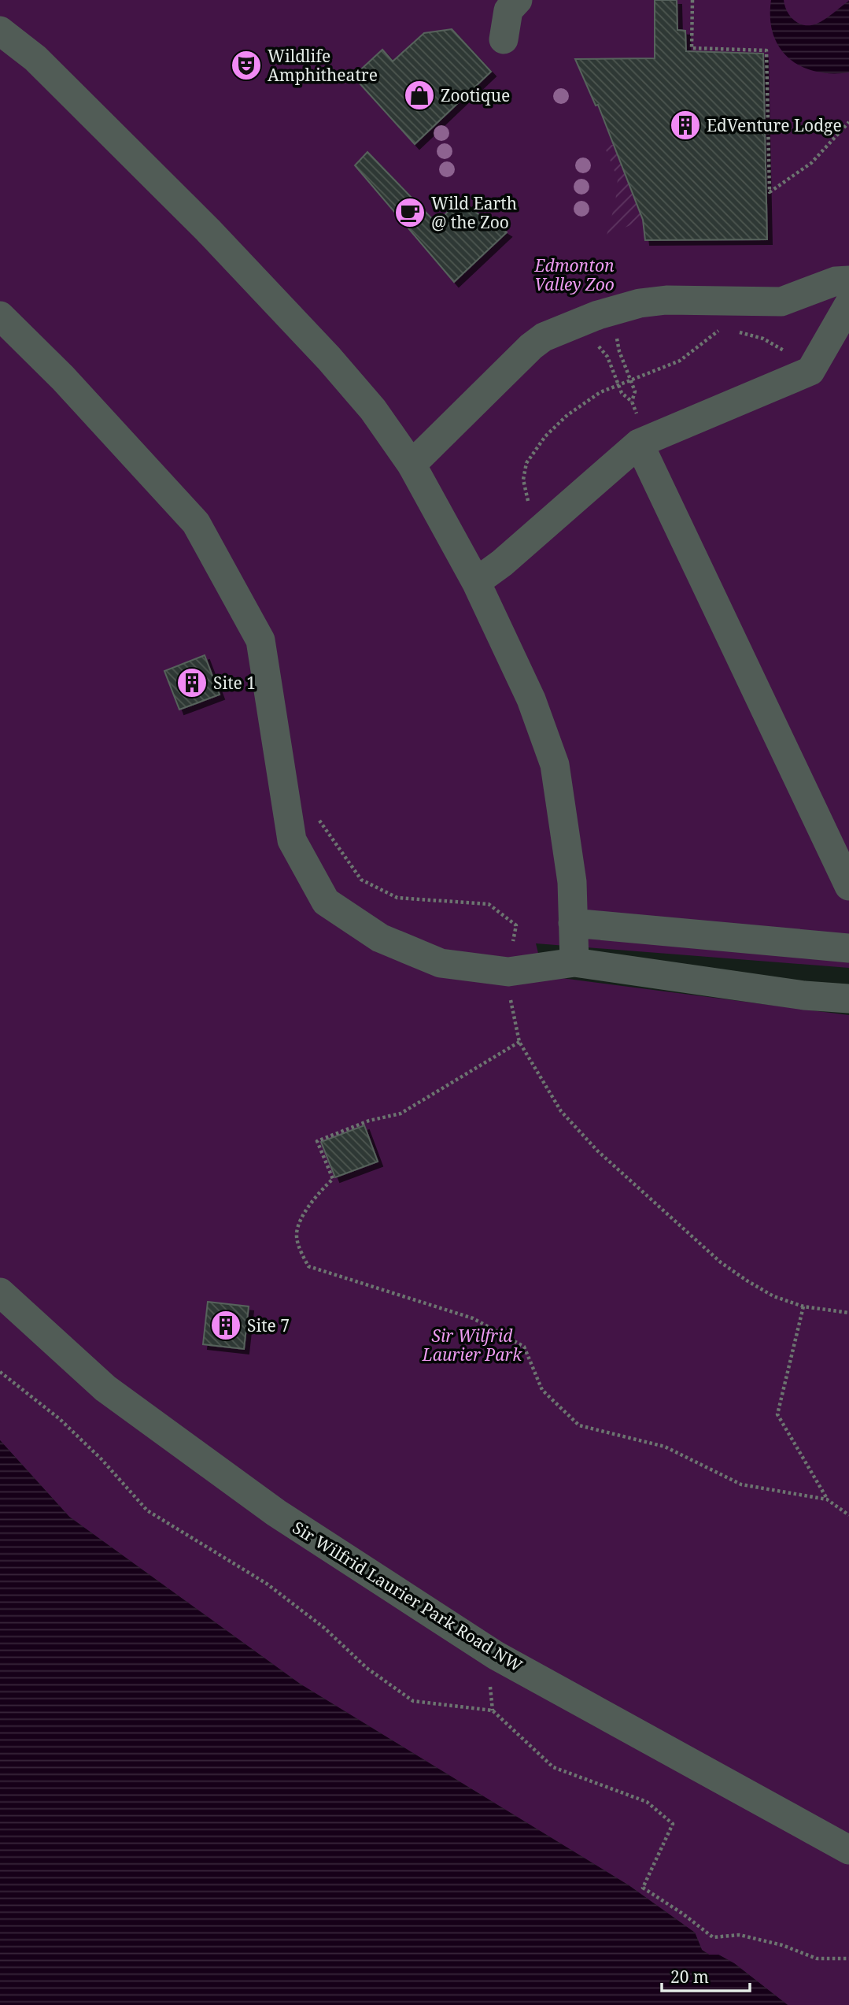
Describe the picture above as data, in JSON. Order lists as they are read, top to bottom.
{
  "streets": {
    "street": ["Sir Wilfrid Laurier Park Road NW"]
  },
  "parks": ["Edmonton Valley Zoo", "Sir Wilfrid Laurier Park"],
  "places": {
    "theatre": ["Wildlife Amphitheatre"],
    "shop": ["Zootique"],
    "building": ["EdVenture Lodge", "Site 1", "Site 7"],
    "cafe": ["Wild Earth @ the Zoo"]
  },
  "scale_bar": "20 m"
}
